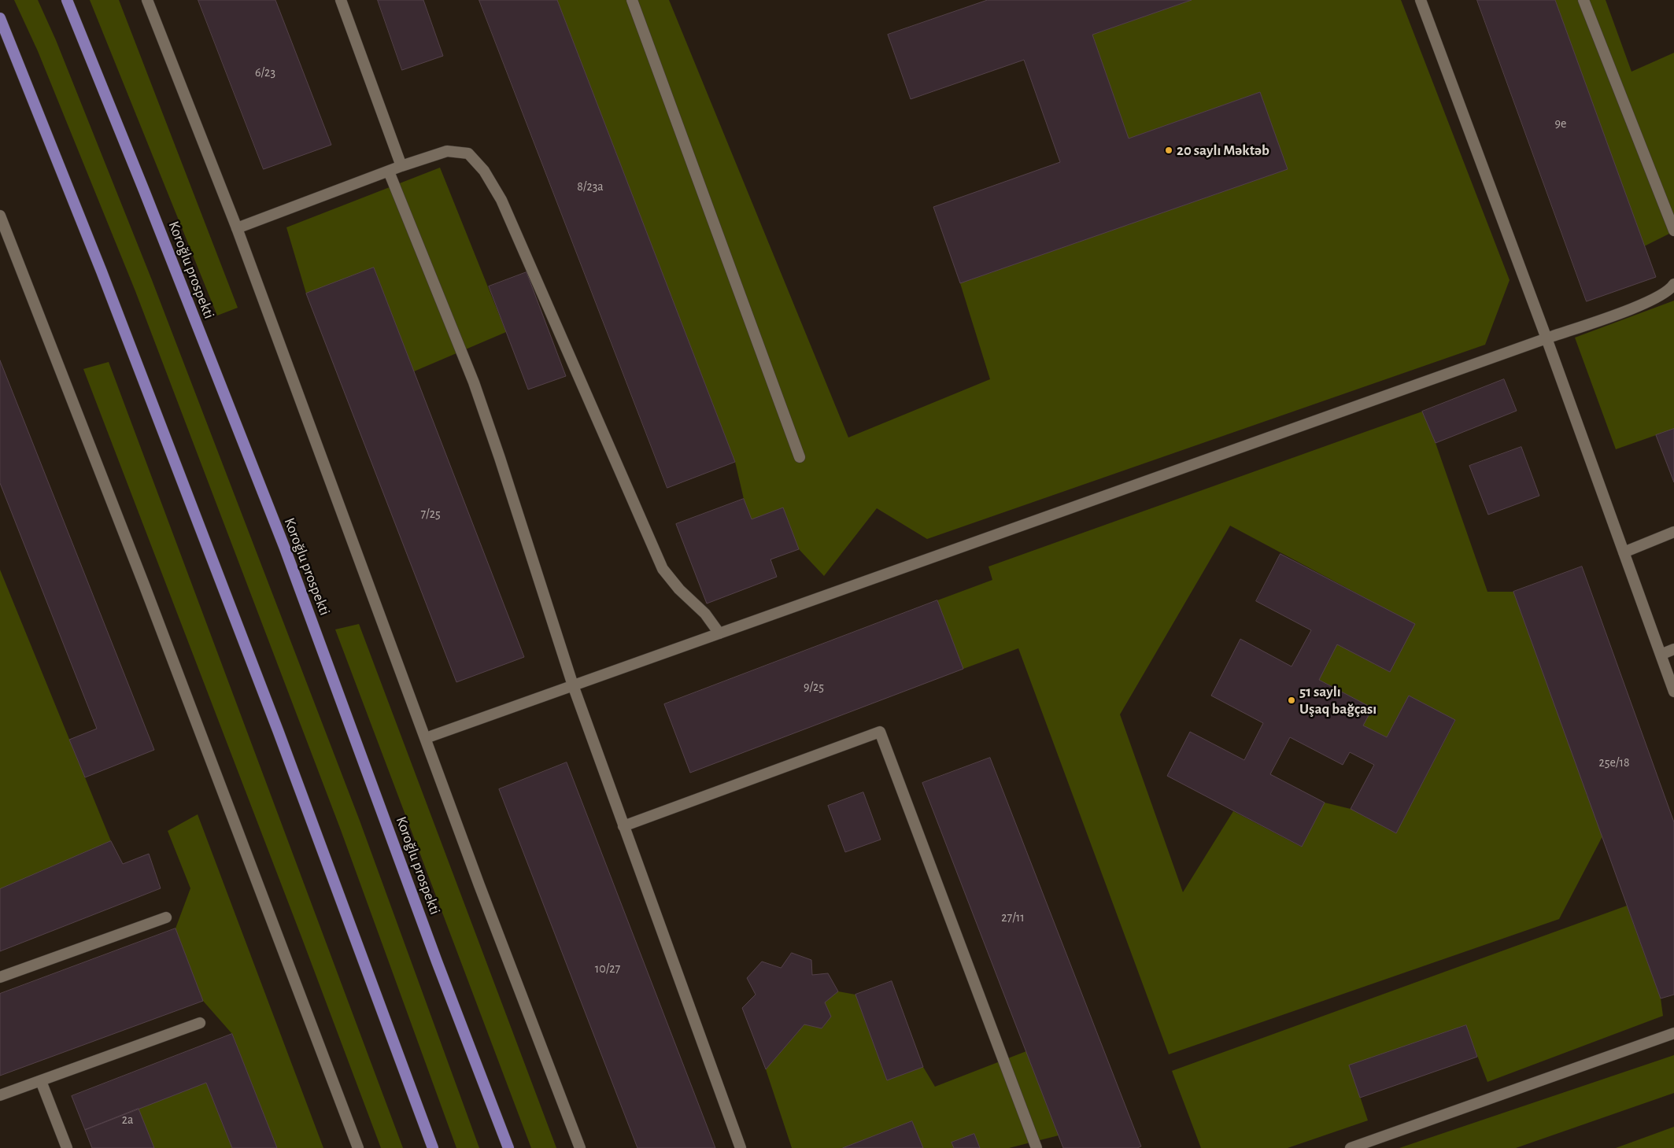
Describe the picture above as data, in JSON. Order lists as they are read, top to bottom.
{
  "streets": {
    "main road": ["Koroğlu prospekti"]
  },
  "places": ["20 saylı Məktəb", "51 saylı Uşaq bağçası"],
  "house_numbers": [
    "6/23",
    "9e",
    "8/23a",
    "7/25",
    "9/25",
    "25e/18",
    "27/11",
    "10/27",
    "2a"
  ]
}
